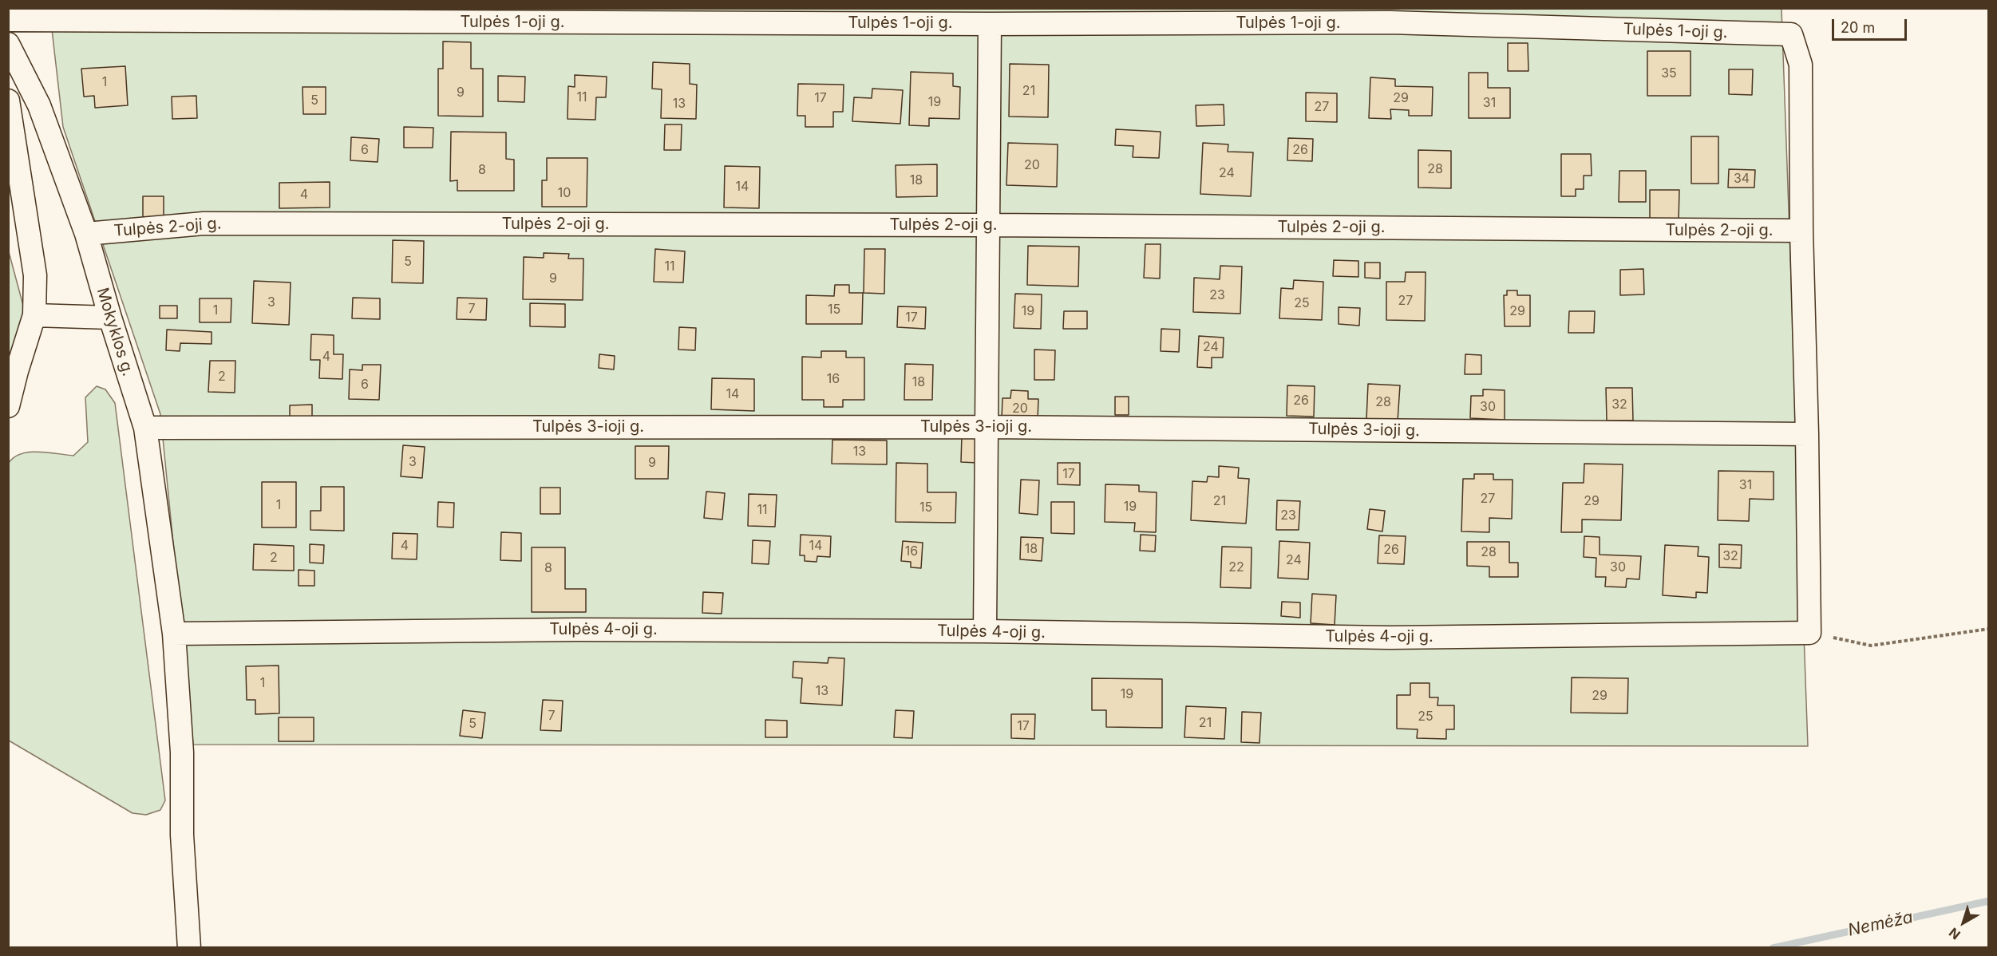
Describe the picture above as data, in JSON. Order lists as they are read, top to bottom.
{
  "streets": {
    "street": [
      "Tulpės 1-oji g.",
      "Tulpės 2-oji g.",
      "Mokyklos g.",
      "Tulpės 3-ioji g.",
      "Tulpės 4-oji g."
    ]
  },
  "crossings": [
    ["Tulpės 1-oji g.", "Tulpės 2-oji g."],
    ["Tulpės 2-oji g.", "Mokyklos g."],
    ["Mokyklos g.", "Tulpės 3-ioji g."],
    ["Mokyklos g.", "Tulpės 4-oji g."]
  ],
  "water": ["Nemėža"],
  "house_numbers": [
    "35",
    "1",
    "21",
    "9",
    "11",
    "17",
    "29",
    "5",
    "19",
    "31",
    "13",
    "27",
    "6",
    "26",
    "20",
    "28",
    "8",
    "24",
    "34",
    "18",
    "14",
    "10",
    "4",
    "5",
    "11",
    "9",
    "23",
    "27",
    "3",
    "25",
    "7",
    "15",
    "1",
    "19",
    "29",
    "17",
    "24",
    "4",
    "2",
    "16",
    "18",
    "6",
    "14",
    "26",
    "28",
    "32",
    "30",
    "20",
    "13",
    "3",
    "9",
    "17",
    "31",
    "27",
    "21",
    "29",
    "1",
    "19",
    "15",
    "11",
    "23",
    "4",
    "14",
    "18",
    "26",
    "16",
    "28",
    "32",
    "2",
    "24",
    "22",
    "30",
    "8",
    "1",
    "13",
    "19",
    "29",
    "7",
    "25",
    "21",
    "5",
    "17"
  ],
  "scale_bar": "20 m",
  "north": "bottom left"
}
